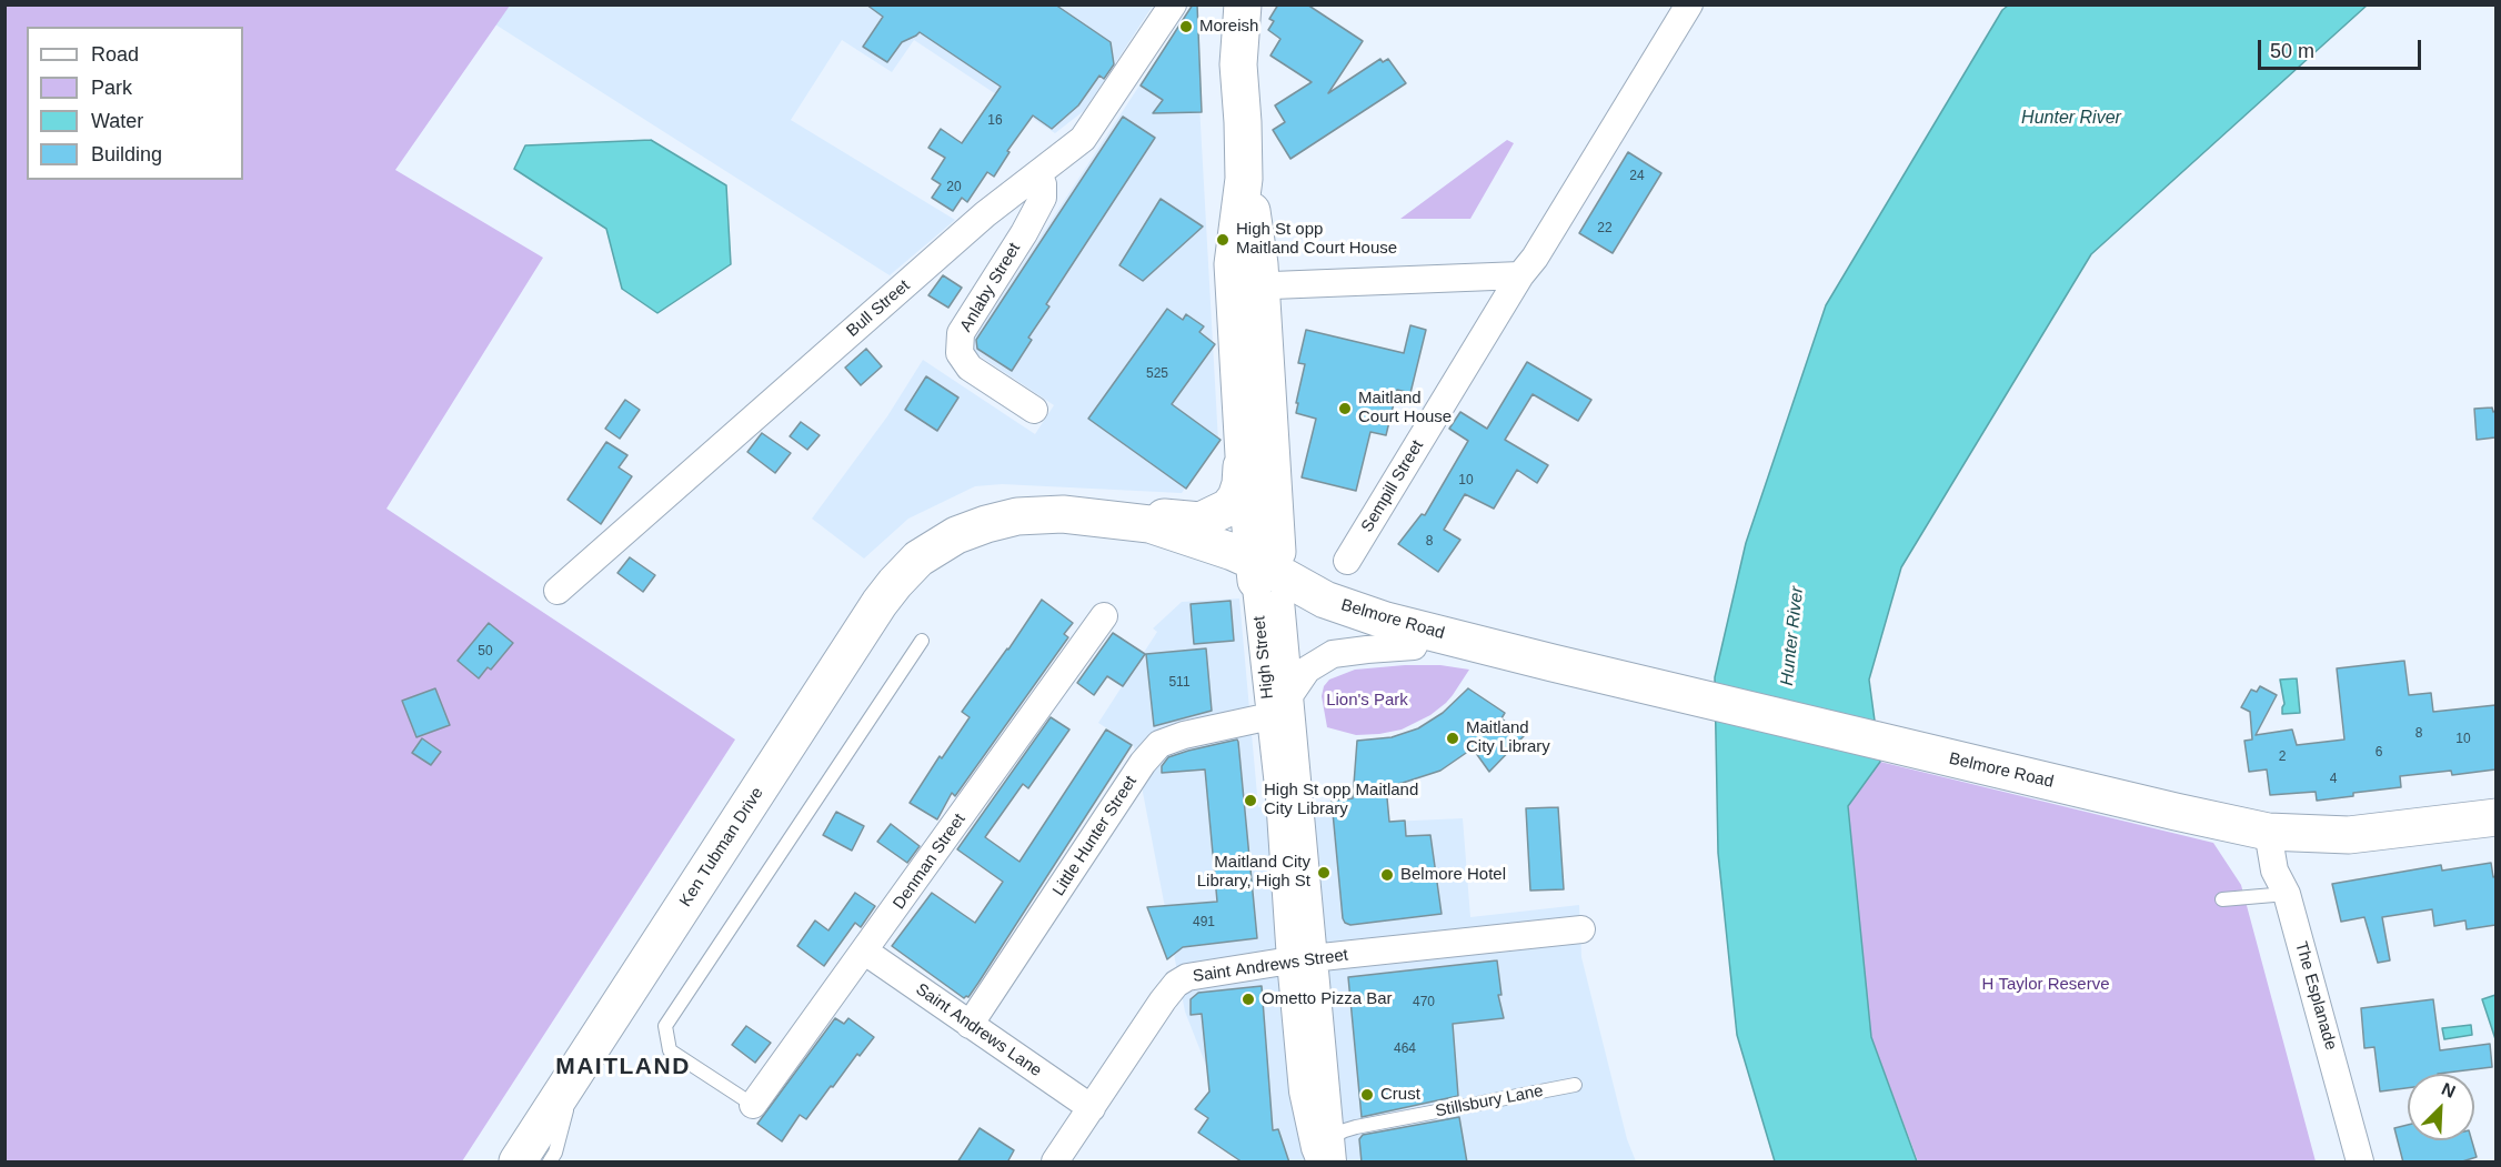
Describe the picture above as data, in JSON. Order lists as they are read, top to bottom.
{
  "streets": {
    "main road": ["Belmore Road", "High Street", "Ken Tubman Drive"],
    "street": [
      "Anlaby Street",
      "Bull Street",
      "Sempill Street",
      "Little Hunter Street",
      "Denman Street",
      "Saint Andrews Street",
      "The Esplanade",
      "Saint Andrews Lane"
    ],
    "lane": ["Stillsbury Lane"]
  },
  "crossings": [
    ["Anlaby Street", "Bull Street"],
    ["Belmore Road", "High Street"],
    ["Belmore Road", "Ken Tubman Drive"],
    ["Belmore Road", "The Esplanade"],
    ["High Street", "Little Hunter Street"],
    ["High Street", "Ken Tubman Drive"],
    ["High Street", "Saint Andrews Street"],
    ["High Street", "Stillsbury Lane"],
    ["Little Hunter Street", "Saint Andrews Lane"],
    ["Denman Street", "Saint Andrews Lane"],
    ["Saint Andrews Street", "Saint Andrews Lane"]
  ],
  "districts": ["MAITLAND"],
  "water": ["Hunter River"],
  "parks": ["Lion's Park", "H Taylor Reserve"],
  "places": [
    "Moreish",
    "High St opp Maitland Court House",
    "Maitland Court House",
    "Maitland City Library",
    "High St opp Maitland City Library",
    "Maitland City Library, High St",
    "Belmore Hotel",
    "Ometto Pizza Bar",
    "Crust"
  ],
  "house_numbers": [
    "16",
    "24",
    "20",
    "22",
    "525",
    "10",
    "8",
    "50",
    "511",
    "8",
    "10",
    "6",
    "2",
    "4",
    "491",
    "470",
    "464"
  ],
  "legend": [
    "Road",
    "Park",
    "Water",
    "Building"
  ],
  "scale_bar": "50 m",
  "north": "top right"
}
